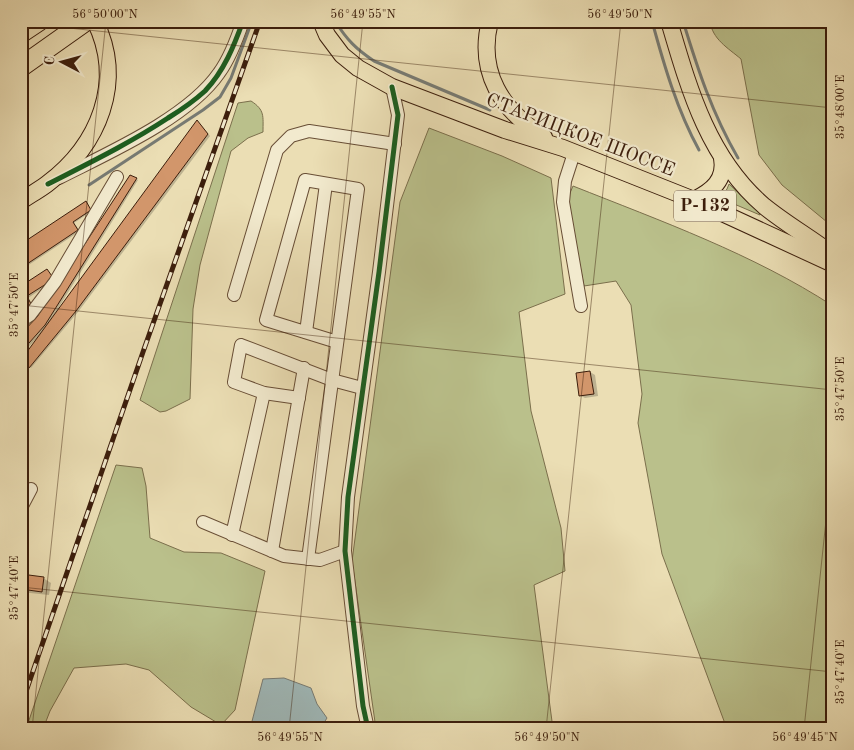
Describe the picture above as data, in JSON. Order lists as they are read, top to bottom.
{
  "streets": {
    "main road": ["СТАРИЦКОЕ ШОССЕ", "Р-132"]
  },
  "north": "left",
  "coordinates": [
    "56°50'00\"N",
    "56°49'55\"N",
    "56°49'50\"N",
    "35°48'00\"E",
    "35°47'50\"E",
    "35°47'40\"E",
    "56°49'45\"N"
  ]
}
